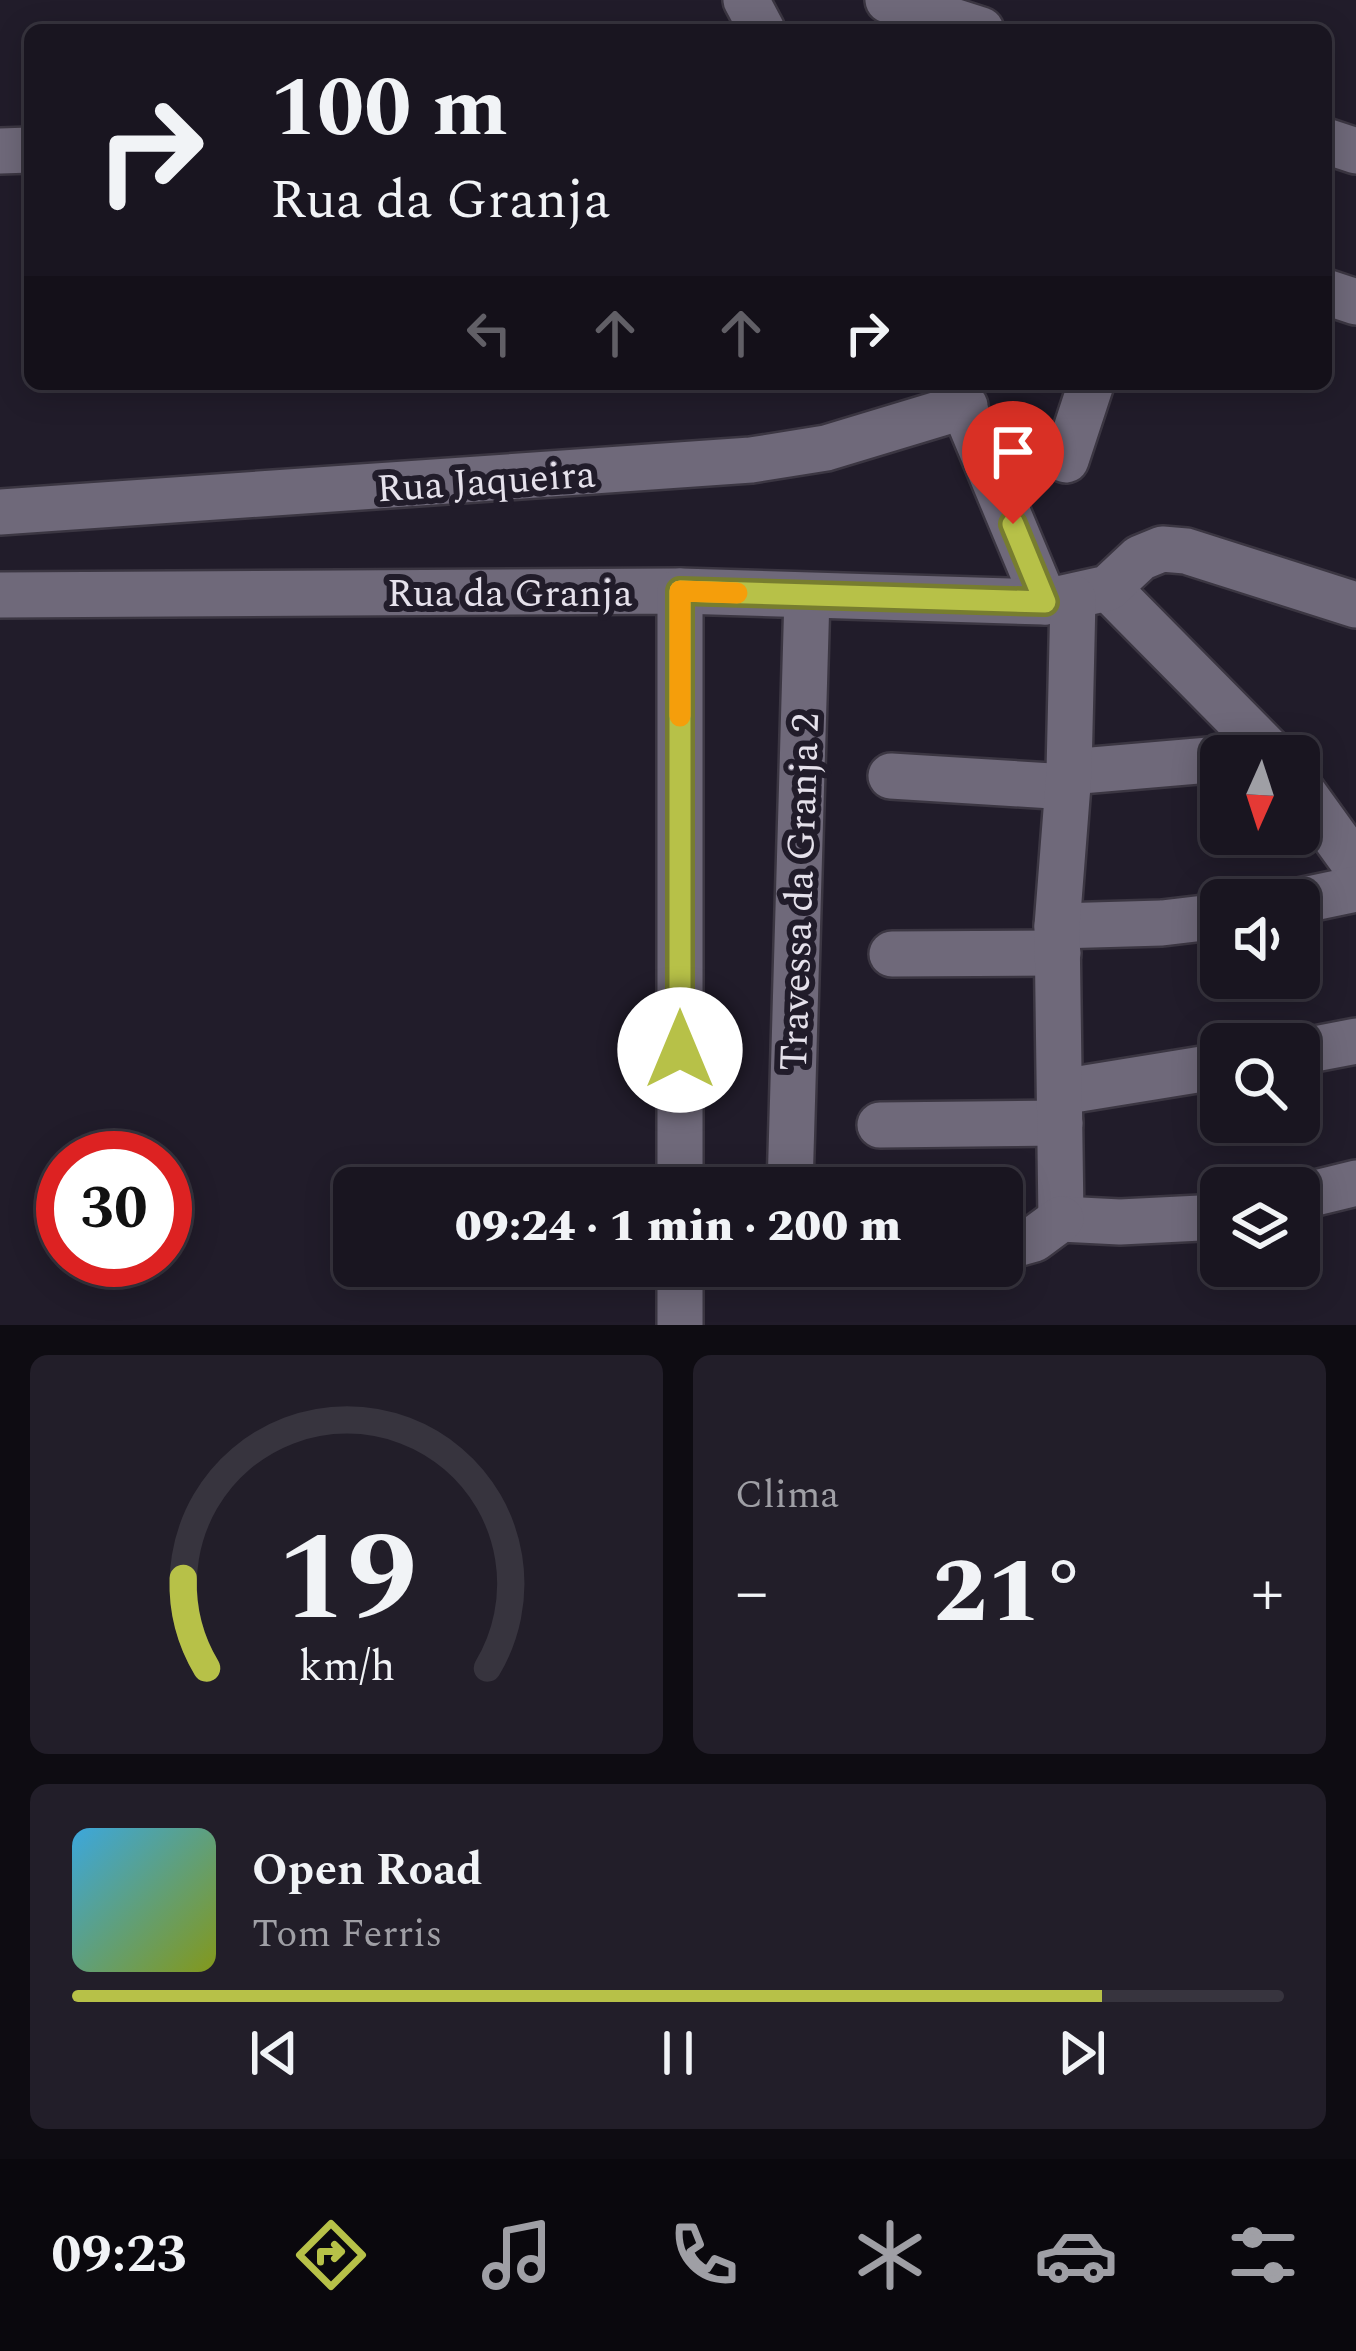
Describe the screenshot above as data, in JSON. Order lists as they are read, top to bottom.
{
  "streets": {
    "street": ["Rua Jaqueira", "Rua da Granja", "Travessa da Granja 2"]
  },
  "crossings": [
    ["Rua da Granja", "Travessa da Granja 2"]
  ],
  "north": "bottom",
  "page": {
    "turn": ["100 m", "Rua da Granja"],
    "limit": "30",
    "trip": "09:24 · 1 min · 200 m",
    "tile": "Clima",
    "heat": ["−", "21°", "+"],
    "song": ["Open Road", "Tom Ferris"],
    "tabs": "09:23",
    "gauge": ["19", "km/h"]
  }
}
